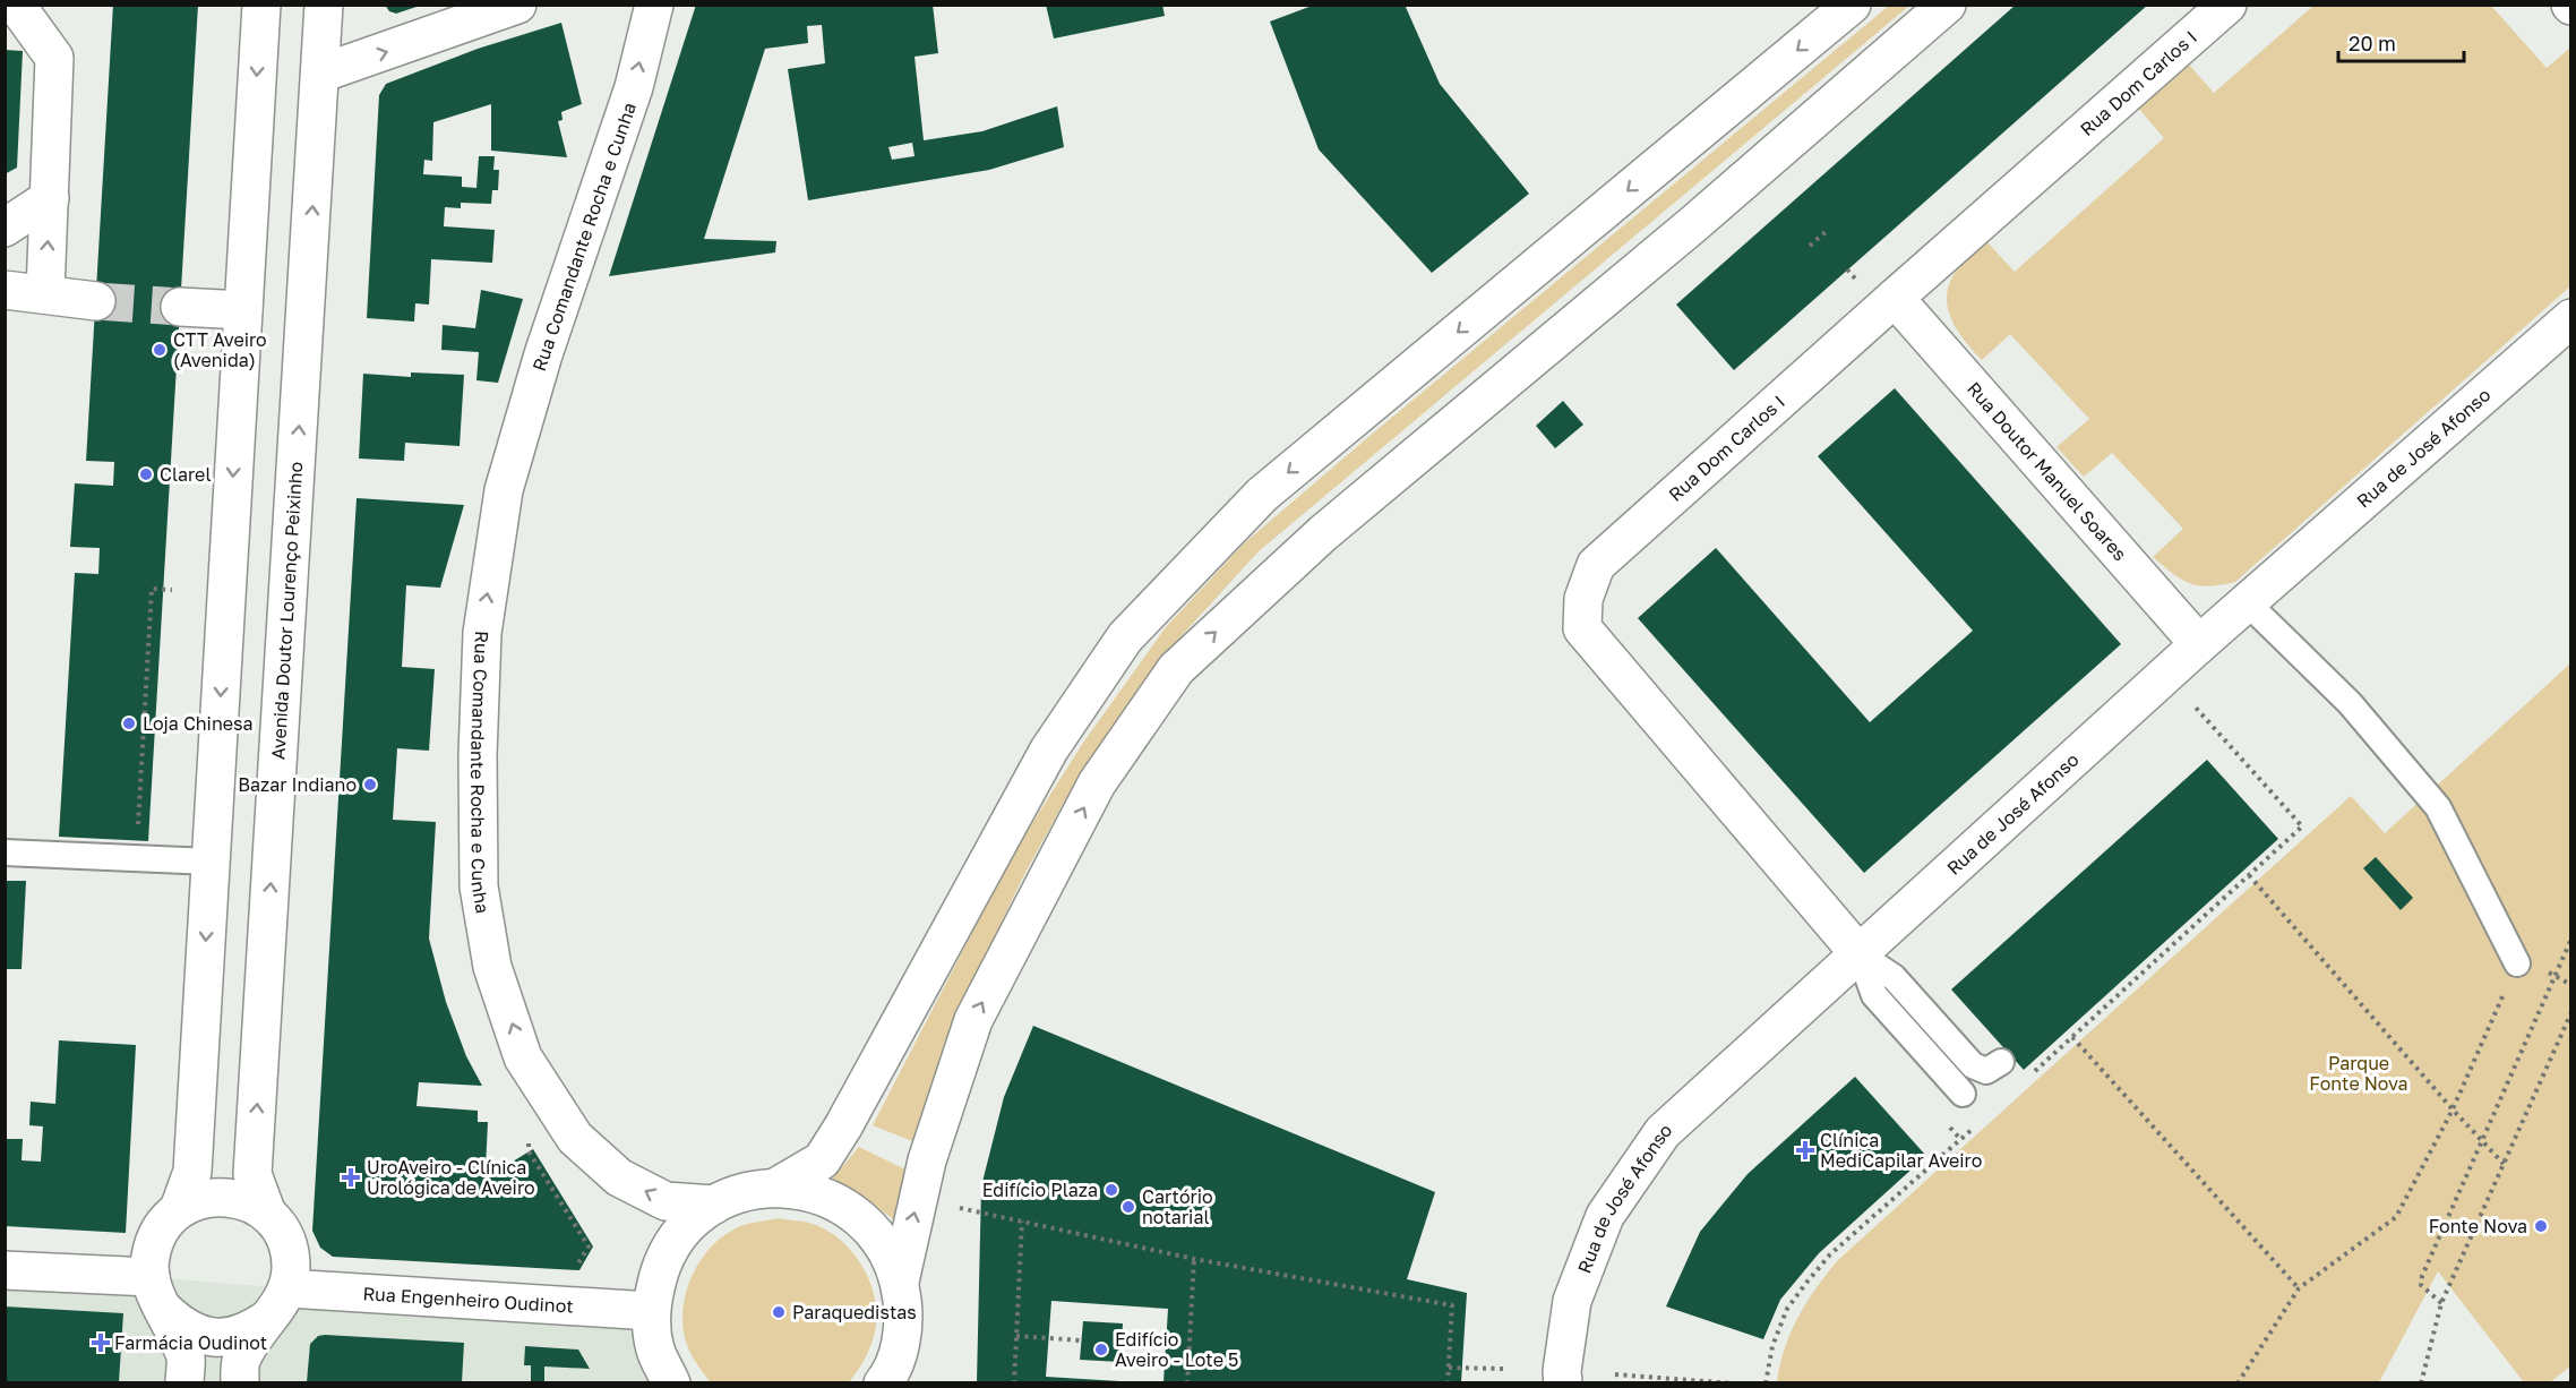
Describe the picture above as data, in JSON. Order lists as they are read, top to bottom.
{
  "streets": {
    "main road": [
      "Rua Dom Carlos I",
      "Rua Comandante Rocha e Cunha",
      "Rua de José Afonso",
      "Rua Doutor Manuel Soares",
      "Avenida Doutor Lourenço Peixinho",
      "Rua Engenheiro Oudinot"
    ]
  },
  "crossings": [
    ["Rua Dom Carlos I", "Rua de José Afonso"],
    ["Rua Dom Carlos I", "Rua Doutor Manuel Soares"],
    ["Rua de José Afonso", "Rua Doutor Manuel Soares"],
    ["Avenida Doutor Lourenço Peixinho", "Rua Engenheiro Oudinot"]
  ],
  "one_way": ["Rua Comandante Rocha e Cunha"],
  "parks": ["Parque Fonte Nova"],
  "places": {
    "other": [
      "CTT Aveiro (Avenida)",
      "Clarel",
      "Loja Chinesa",
      "Bazar Indiano",
      "Edifício Plaza",
      "Cartório notarial",
      "Fonte Nova",
      "Paraquedistas",
      "Edifício Aveiro - Lote 5"
    ],
    "health": ["Clínica MediCapilar Aveiro", "UroAveiro - Clínica Urológica de Aveiro", "Farmácia Oudinot"]
  },
  "scale_bar": "20 m"
}
